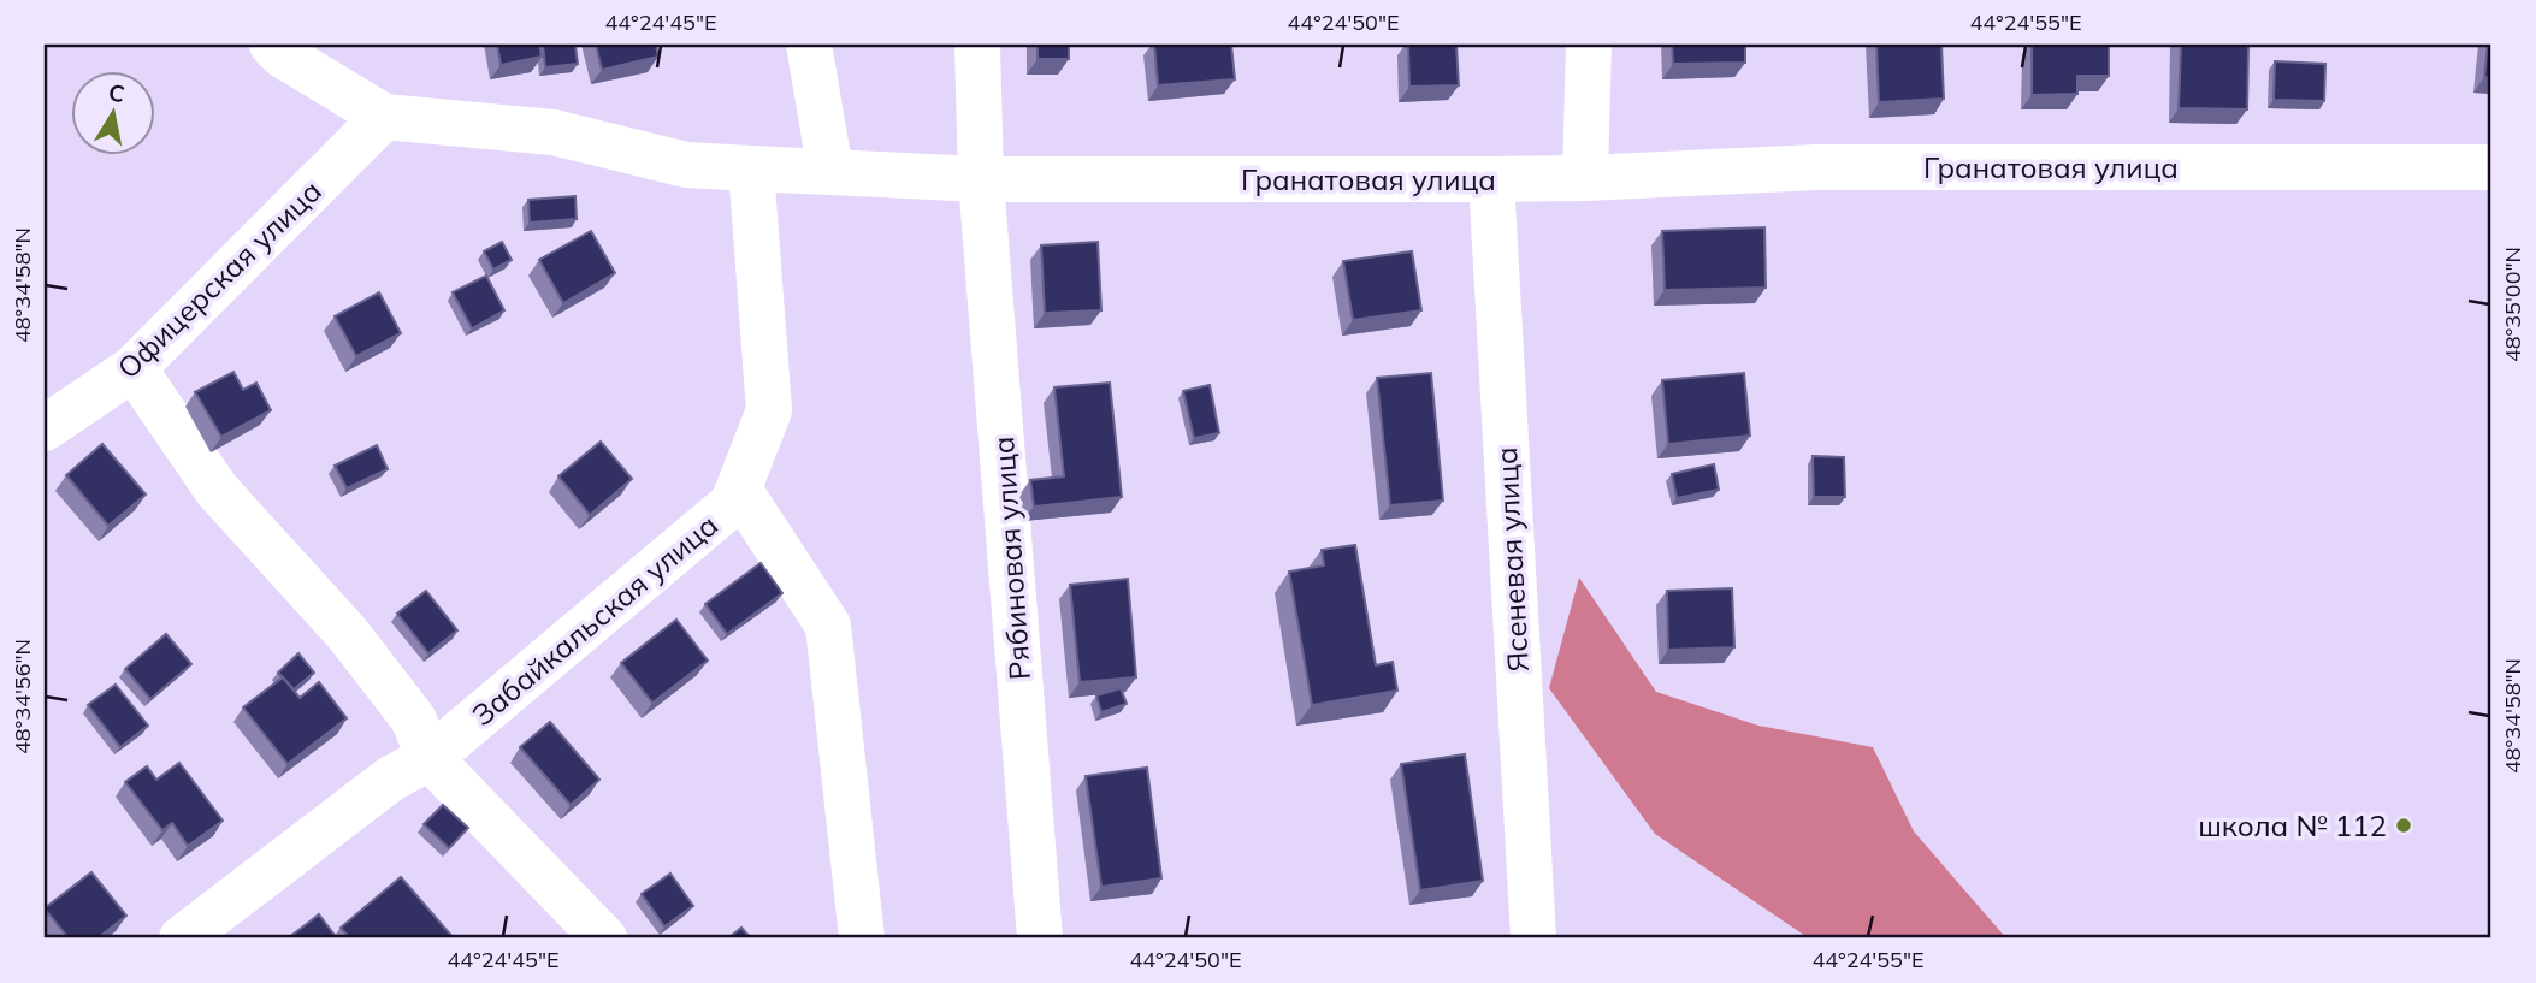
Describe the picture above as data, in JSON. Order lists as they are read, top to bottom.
{
  "streets": {
    "street": [
      "Гранатовая улица",
      "Офицерская улица",
      "Рябиновая улица",
      "Ясеневая улица",
      "Забайкальская улица"
    ]
  },
  "crossings": [
    ["Гранатовая улица", "Офицерская улица"],
    ["Гранатовая улица", "Рябиновая улица"],
    ["Гранатовая улица", "Ясеневая улица"],
    ["Гранатовая улица", "Забайкальская улица"]
  ],
  "places": ["школа № 112"],
  "north": "top",
  "coordinates": [
    "44°24'45\"E",
    "44°24'50\"E",
    "44°24'55\"E",
    "48°34'58\"N",
    "48°35'00\"N",
    "48°34'56\"N"
  ]
}
